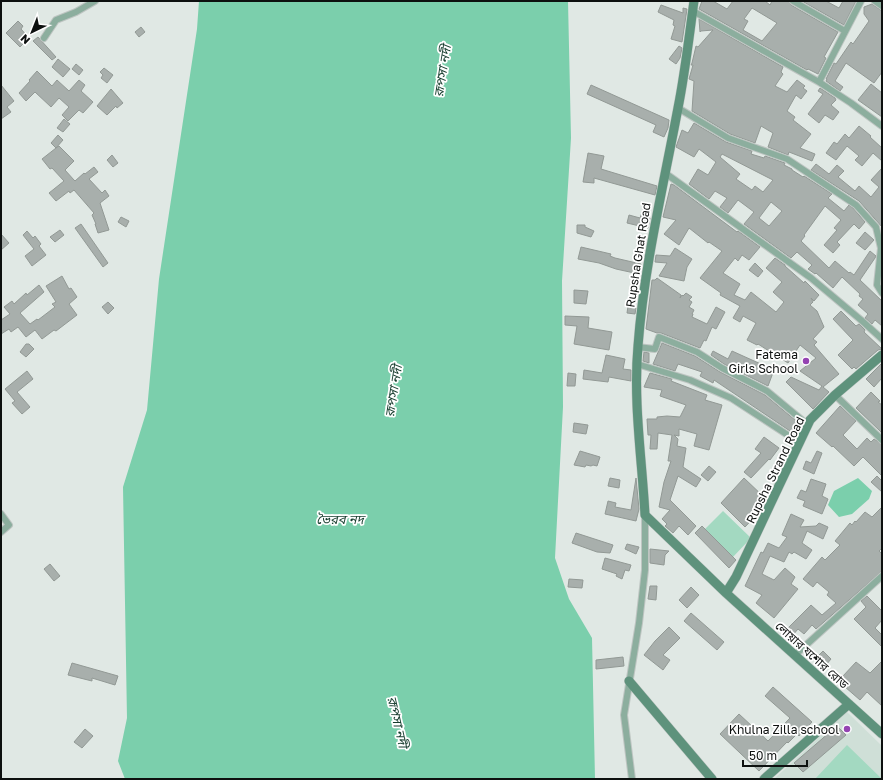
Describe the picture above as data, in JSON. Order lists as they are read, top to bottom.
{
  "streets": {
    "street": ["Rupsha Ghat Road", "Rupsha Strand Road", "লোয়ার যশোর রোড"]
  },
  "crossings": [
    ["Rupsha Ghat Road", "লোয়ার যশোর রোড"],
    ["Rupsha Strand Road", "লোয়ার যশোর রোড"]
  ],
  "water": ["রূপসা নদী", "ভৈরব নদ"],
  "places": ["Fatema Girls School", "Khulna Zilla school"],
  "scale_bar": "50 m",
  "north": "bottom left"
}
